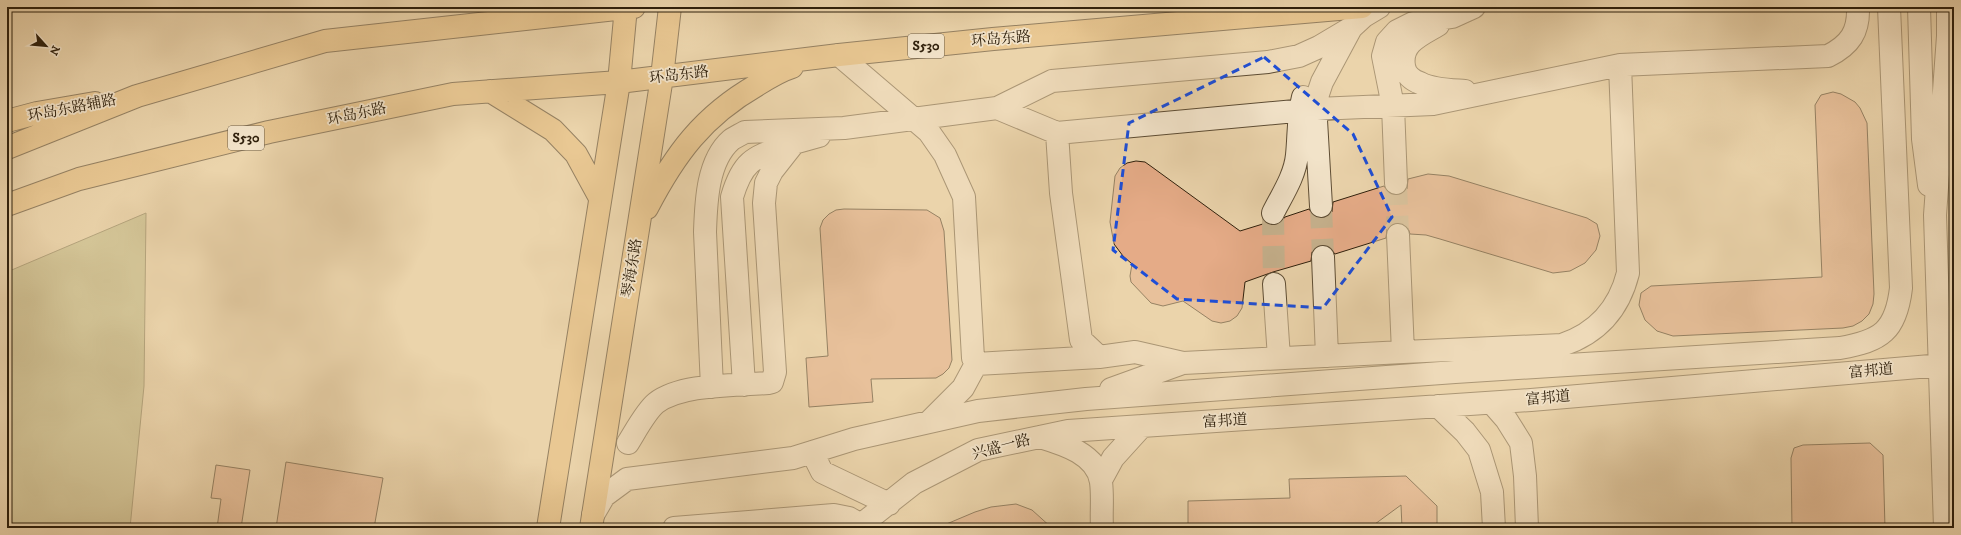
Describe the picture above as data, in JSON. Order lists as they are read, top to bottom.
{
  "streets": {
    "main road": [
      "环岛东路",
      "S530",
      "环岛东路辅路",
      "琴海东路"
    ],
    "street": ["富邦道", "兴盛一路"]
  },
  "crossings": [
    ["环岛东路", "琴海东路"],
    ["富邦道", "兴盛一路"]
  ],
  "north": "bottom right"
}
